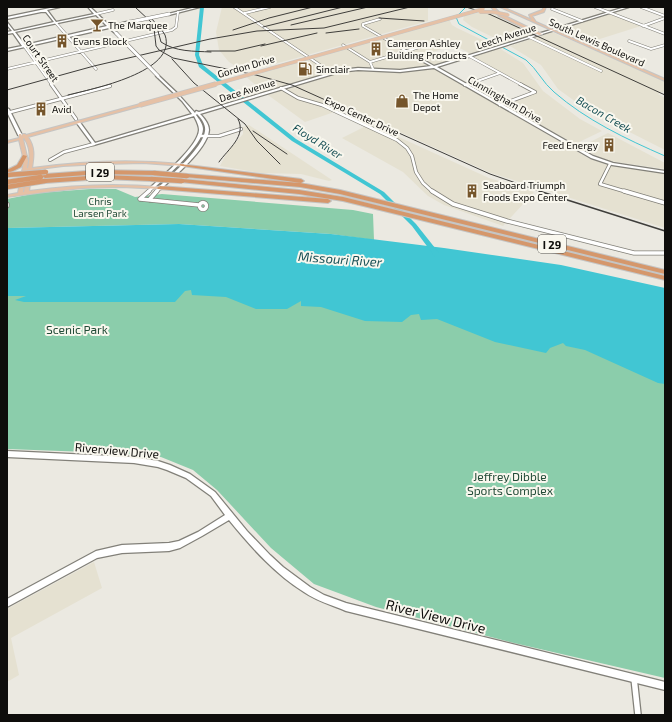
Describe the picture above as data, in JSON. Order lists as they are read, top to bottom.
{
  "streets": {
    "highway": ["I 29"],
    "main road": [
      "Leech Avenue",
      "South Lewis Boulevard",
      "Court Street",
      "Gordon Drive",
      "Dace Avenue",
      "Cunningham Drive",
      "Riverview Drive",
      "River View Drive"
    ],
    "street": ["Expo Center Drive"]
  },
  "crossings": [
    ["Leech Avenue", "South Lewis Boulevard"],
    ["Leech Avenue", "Dace Avenue"],
    ["Leech Avenue", "Cunningham Drive"],
    ["Court Street", "Gordon Drive"],
    ["Dace Avenue", "Expo Center Drive"],
    ["Riverview Drive", "River View Drive"]
  ],
  "water": ["Bacon Creek", "Floyd River", "Missouri River"],
  "parks": ["Chris Larsen Park", "Scenic Park", "Jeffrey Dibble Sports Complex"],
  "places": {
    "bar": ["The Marquee"],
    "building": [
      "Evans Block",
      "Cameron Ashley Building Products",
      "Avid",
      "Feed Energy",
      "Seaboard Triumph Foods Expo Center"
    ],
    "fuel station": ["Sinclair"],
    "shop": ["The Home Depot"]
  }
}
